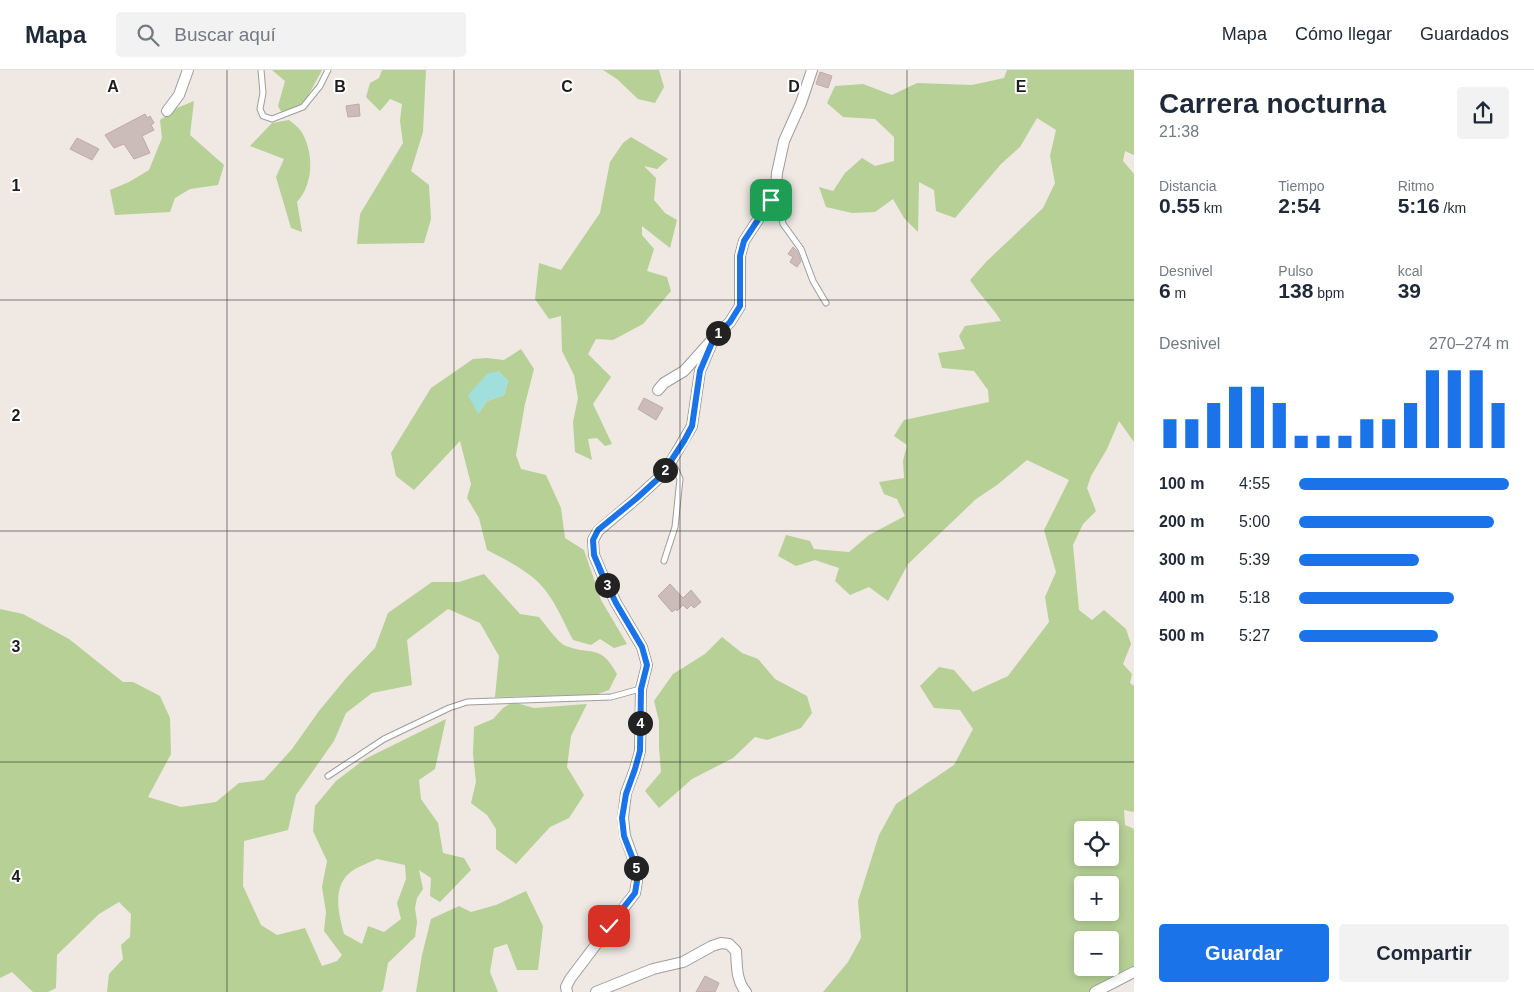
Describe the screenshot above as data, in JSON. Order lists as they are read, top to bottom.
{
  "page": {
    "header": "Mapa",
    "search": "Buscar aquí",
    "nav": ["Mapa", "Cómo llegar", "Guardados"],
    "heading": ["Carrera nocturna", "21:38"],
    "stats": [
      ["Distancia", "0.55 km"],
      ["Tiempo", "2:54"],
      ["Ritmo", "5:16 /km"],
      ["Desnivel", "6 m"],
      ["Pulso", "138 bpm"],
      ["kcal", "39"]
    ],
    "pins": [
      "1",
      "2",
      "3",
      "4",
      "5"
    ],
    "chart": ["Desnivel", "270–274 m"],
    "list": [
      {
        "name": "100 m",
        "note": "4:55"
      },
      {
        "name": "200 m",
        "note": "5:00"
      },
      {
        "name": "300 m",
        "note": "5:39"
      },
      {
        "name": "400 m",
        "note": "5:18"
      },
      {
        "name": "500 m",
        "note": "5:27"
      }
    ],
    "map_buttons": ["+", "−"],
    "buttons": ["Guardar", "Compartir"]
  },
  "grid": {
    "columns": [
      "A",
      "B",
      "C",
      "D",
      "E"
    ],
    "rows": [
      "1",
      "2",
      "3",
      "4"
    ]
  }
}
